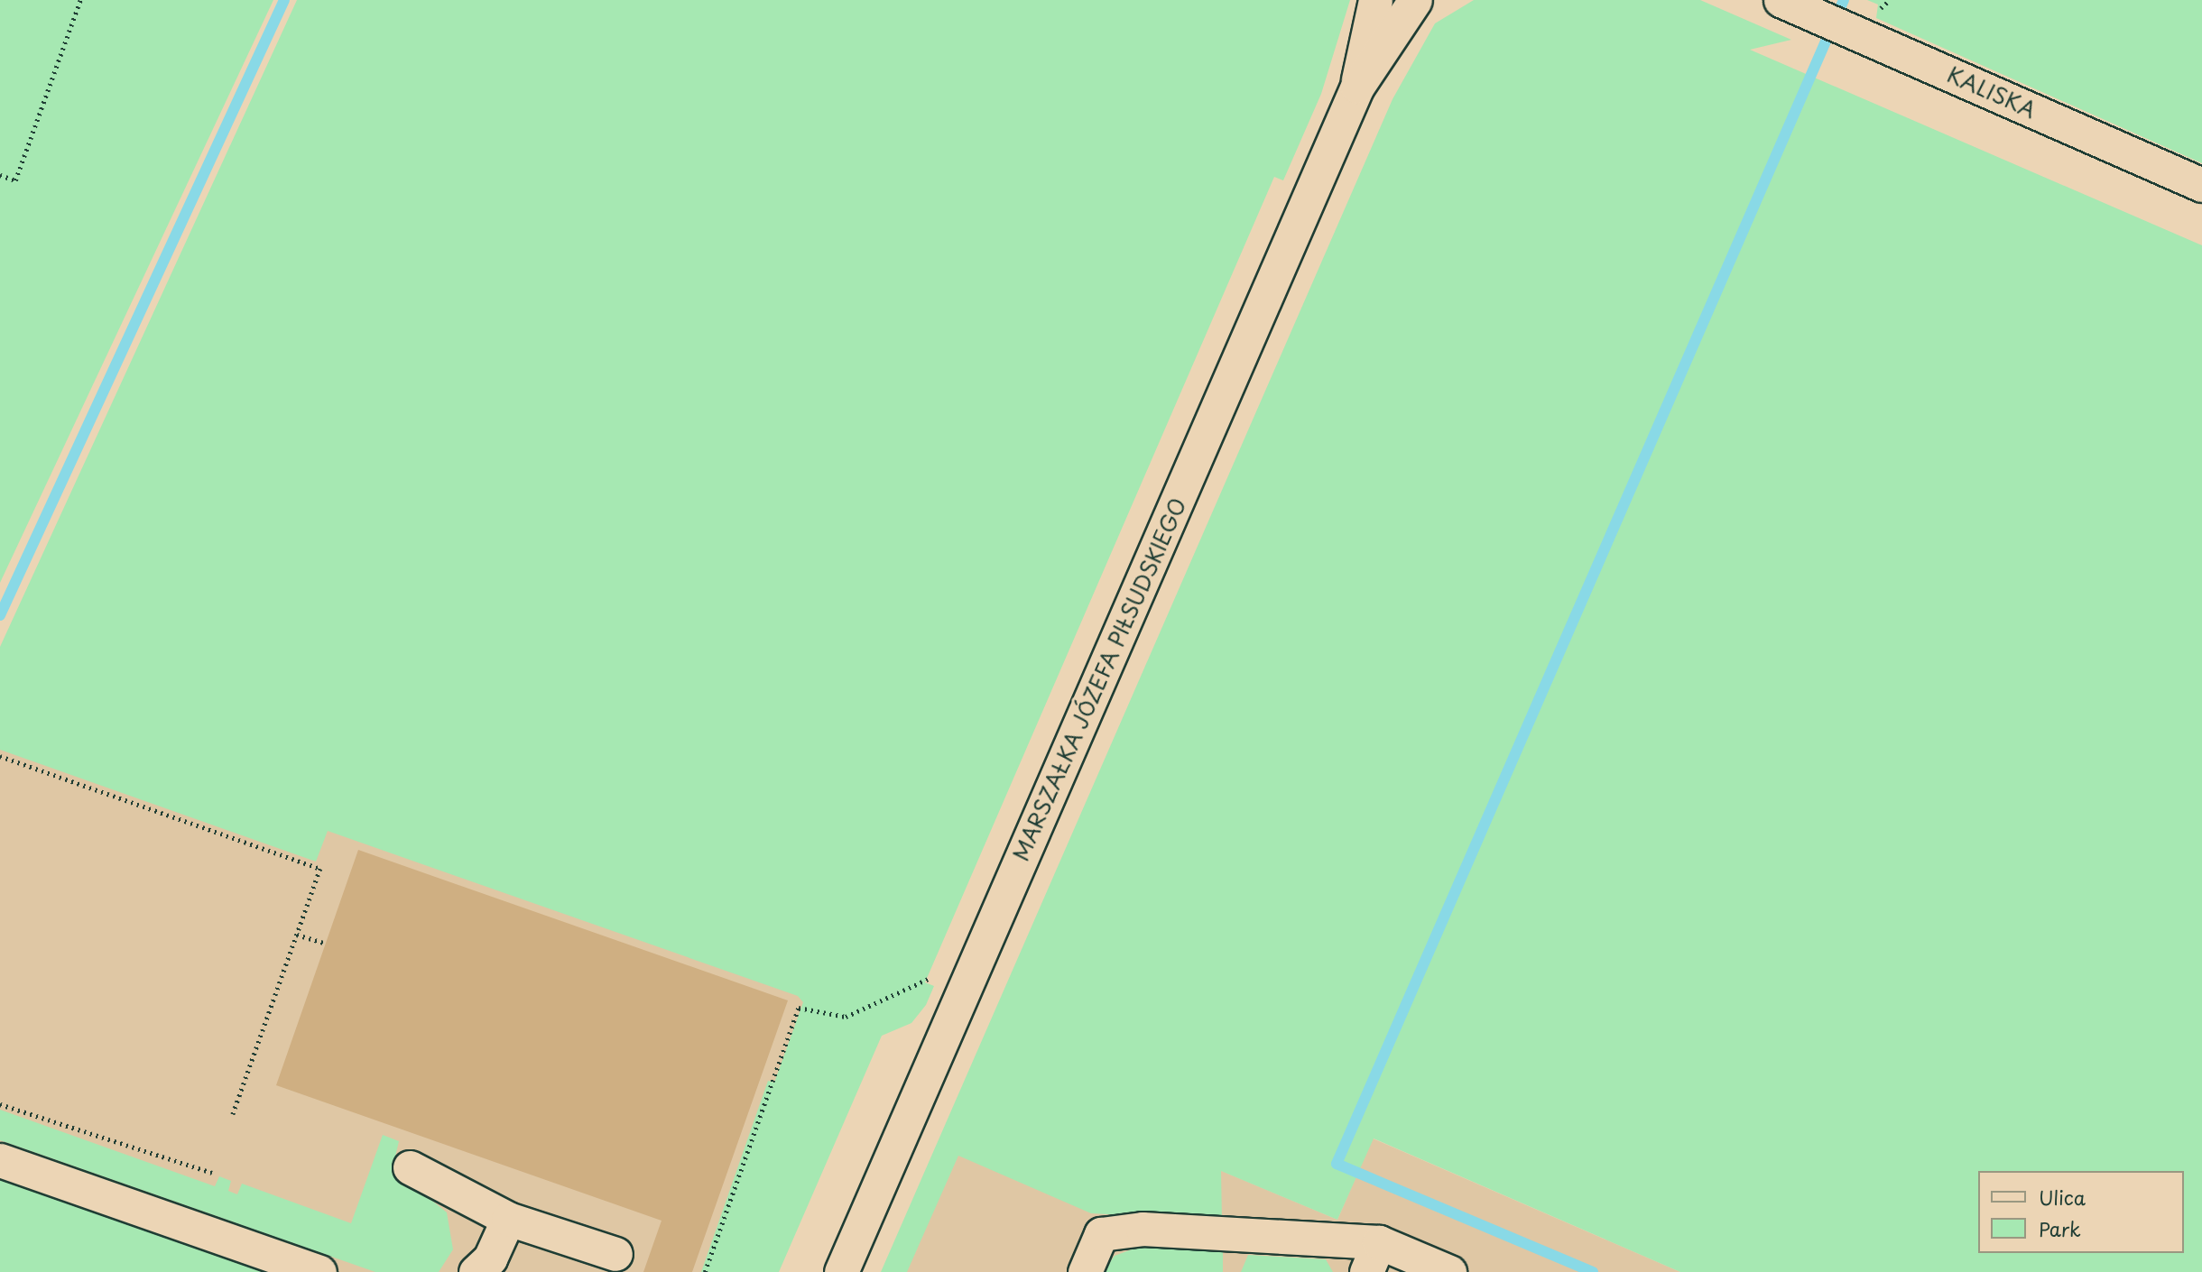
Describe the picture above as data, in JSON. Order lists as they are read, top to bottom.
{
  "streets": {
    "street": ["KALISKA", "MARSZAŁKA JÓZEFA PIŁSUDSKIEGO"]
  },
  "legend": ["Ulica", "Park"]
}
